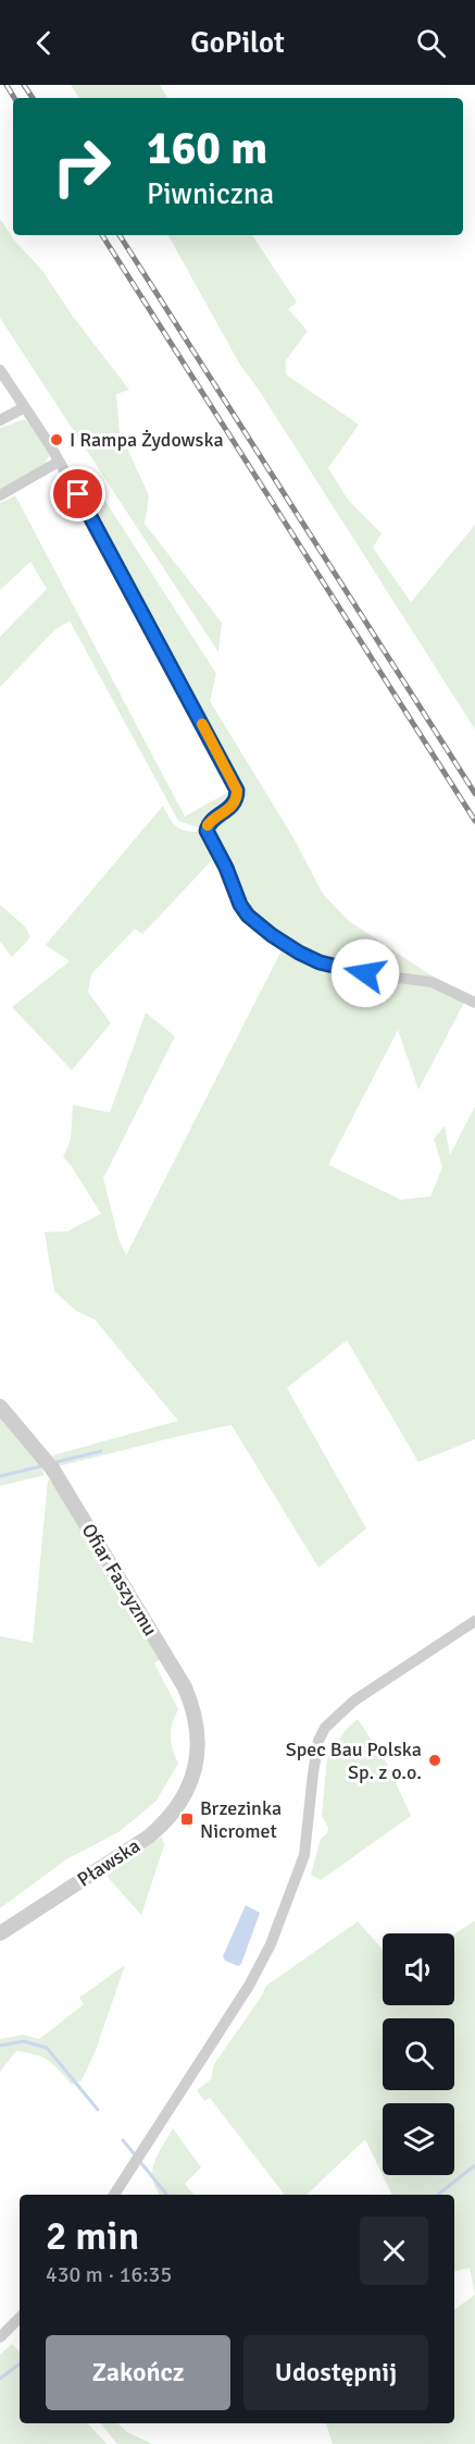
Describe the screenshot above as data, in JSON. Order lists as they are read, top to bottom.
{
  "streets": {
    "street": ["Ofiar Faszyzmu", "Pławska"]
  },
  "crossings": [
    ["Ofiar Faszyzmu", "Pławska"]
  ],
  "places": {
    "other": ["I Rampa Żydowska", "Spec Bau Polska Sp. z o.o."],
    "transit": ["Brzezinka Nicromet"]
  },
  "page": {
    "header": "GoPilot",
    "turn": ["160 m", "Piwniczna"],
    "heading": ["2 min", "430 m · 16:35"],
    "buttons": ["Zakończ", "Udostępnij"]
  }
}
